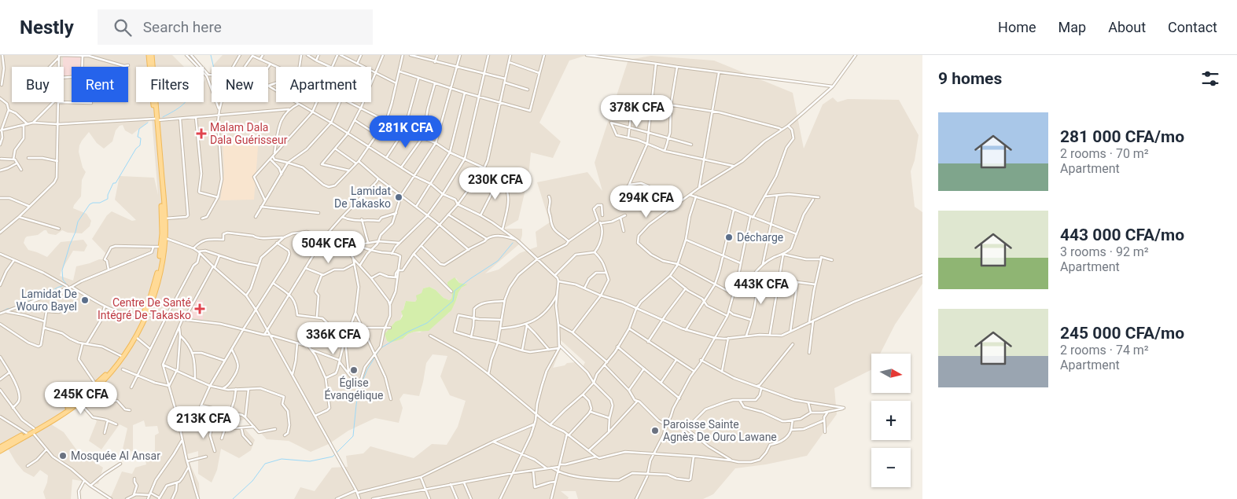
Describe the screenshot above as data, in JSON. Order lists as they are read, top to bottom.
{
  "places": {
    "health": ["Malam Dala Dala Guérisseur", "Centre De Santé Intégré De Takasko"],
    "other": [
      "Lamidat De Takasko",
      "Décharge",
      "Lamidat De Wouro Bayel",
      "Église Évangélique",
      "Paroisse Sainte Agnès De Ouro Lawane",
      "Mosquée Al Ansar"
    ]
  },
  "north": "right",
  "page": {
    "header": "Nestly",
    "search": "Search here",
    "nav": [
      "Home",
      "Map",
      "About",
      "Contact"
    ],
    "heading": "9 homes",
    "chip": [
      "Buy",
      "Rent",
      "Filters",
      "New",
      "Apartment"
    ],
    "price": [
      "378K CFA",
      "281K CFA",
      "230K CFA",
      "294K CFA",
      "504K CFA",
      "443K CFA",
      "336K CFA",
      "245K CFA",
      "213K CFA"
    ],
    "list": [
      {
        "name": "281 000 CFA/mo",
        "note": "2 rooms · 70 m² · Apartment"
      },
      {
        "name": "443 000 CFA/mo",
        "note": "3 rooms · 92 m² · Apartment"
      },
      {
        "name": "245 000 CFA/mo",
        "note": "2 rooms · 74 m² · Apartment"
      }
    ],
    "map_buttons": ["+", "−"]
  }
}
